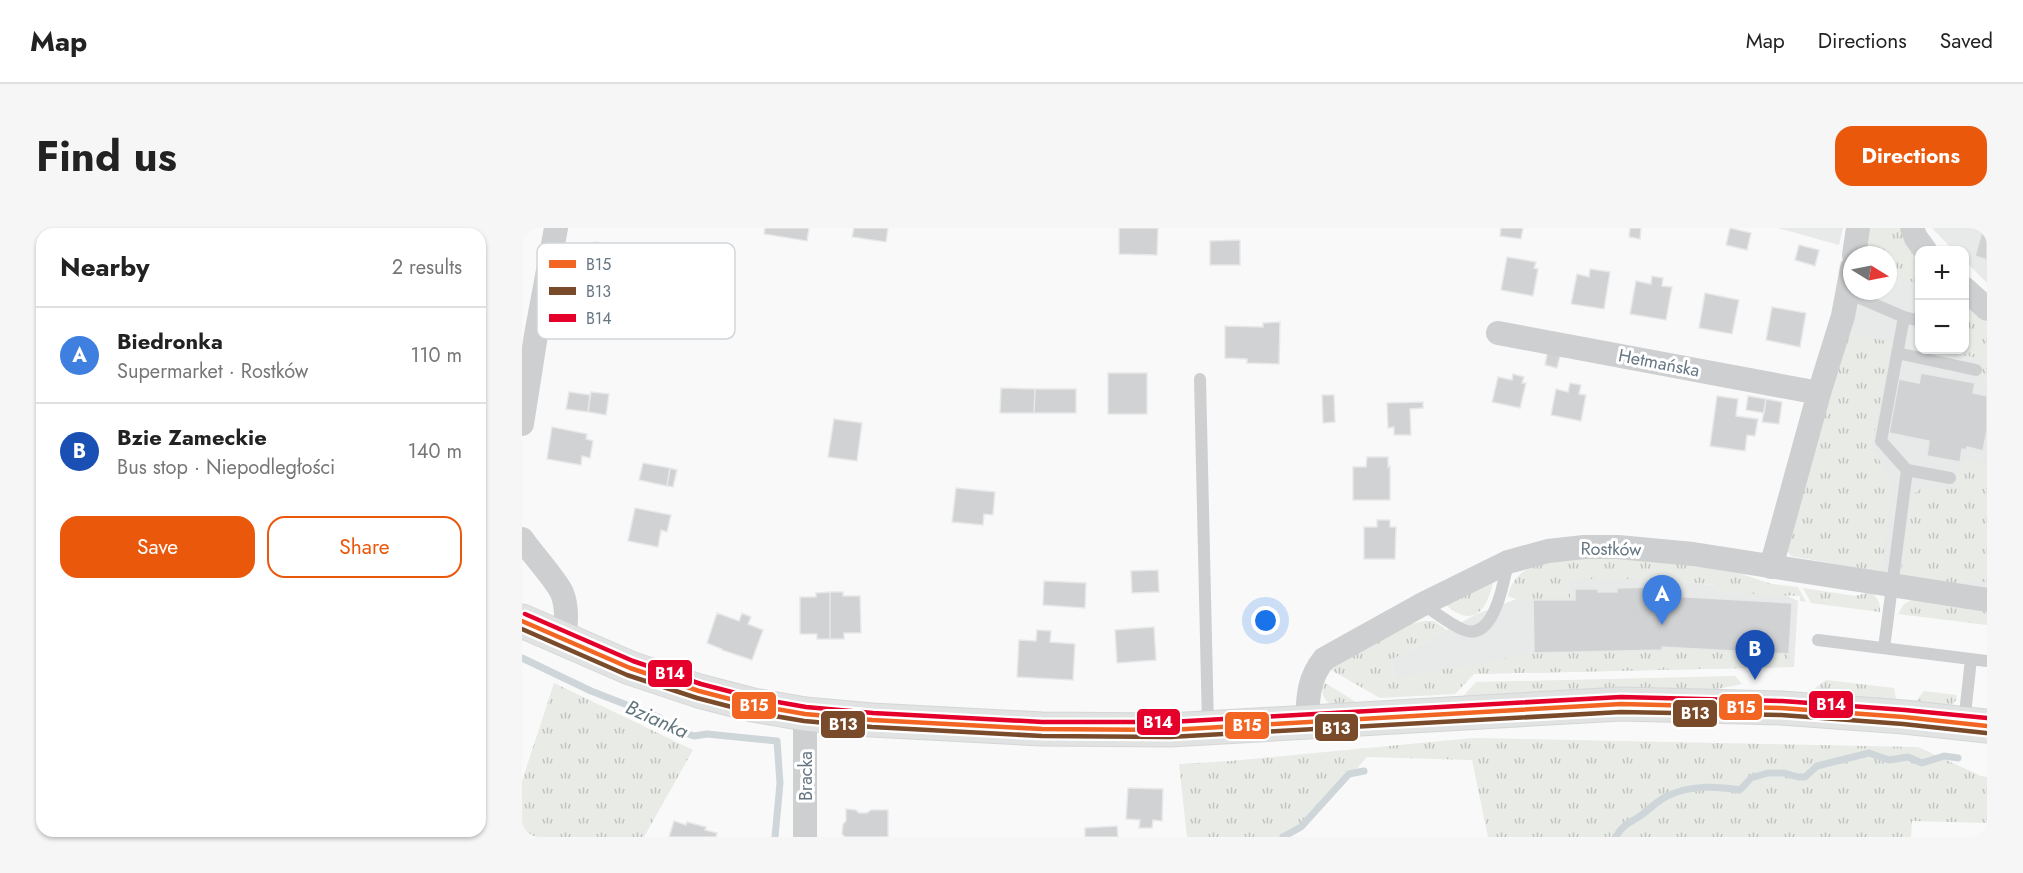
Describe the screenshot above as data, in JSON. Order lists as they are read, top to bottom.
{
  "streets": {
    "street": ["Hetmańska", "Rostków", "Bracka"]
  },
  "water": ["Bzianka"],
  "lines": ["transit line B14", "transit line B15", "transit line B13"],
  "legend": ["B15", "B13", "B14"],
  "north": "right",
  "page": {
    "header": "Map",
    "nav": ["Map", "Directions", "Saved"],
    "title": "Find us",
    "buttons": [
      "Directions",
      ["Save", "Share"]
    ],
    "heading": ["Nearby", "2 results"],
    "map_buttons": ["+", "−"],
    "list": [
      {
        "mark": "A",
        "name": "Biedronka",
        "note": "Supermarket · Rostków",
        "value": "110 m"
      },
      {
        "mark": "B",
        "name": "Bzie Zameckie",
        "note": "Bus stop · Niepodległości",
        "value": "140 m"
      }
    ],
    "pins": ["A", "B"]
  }
}
